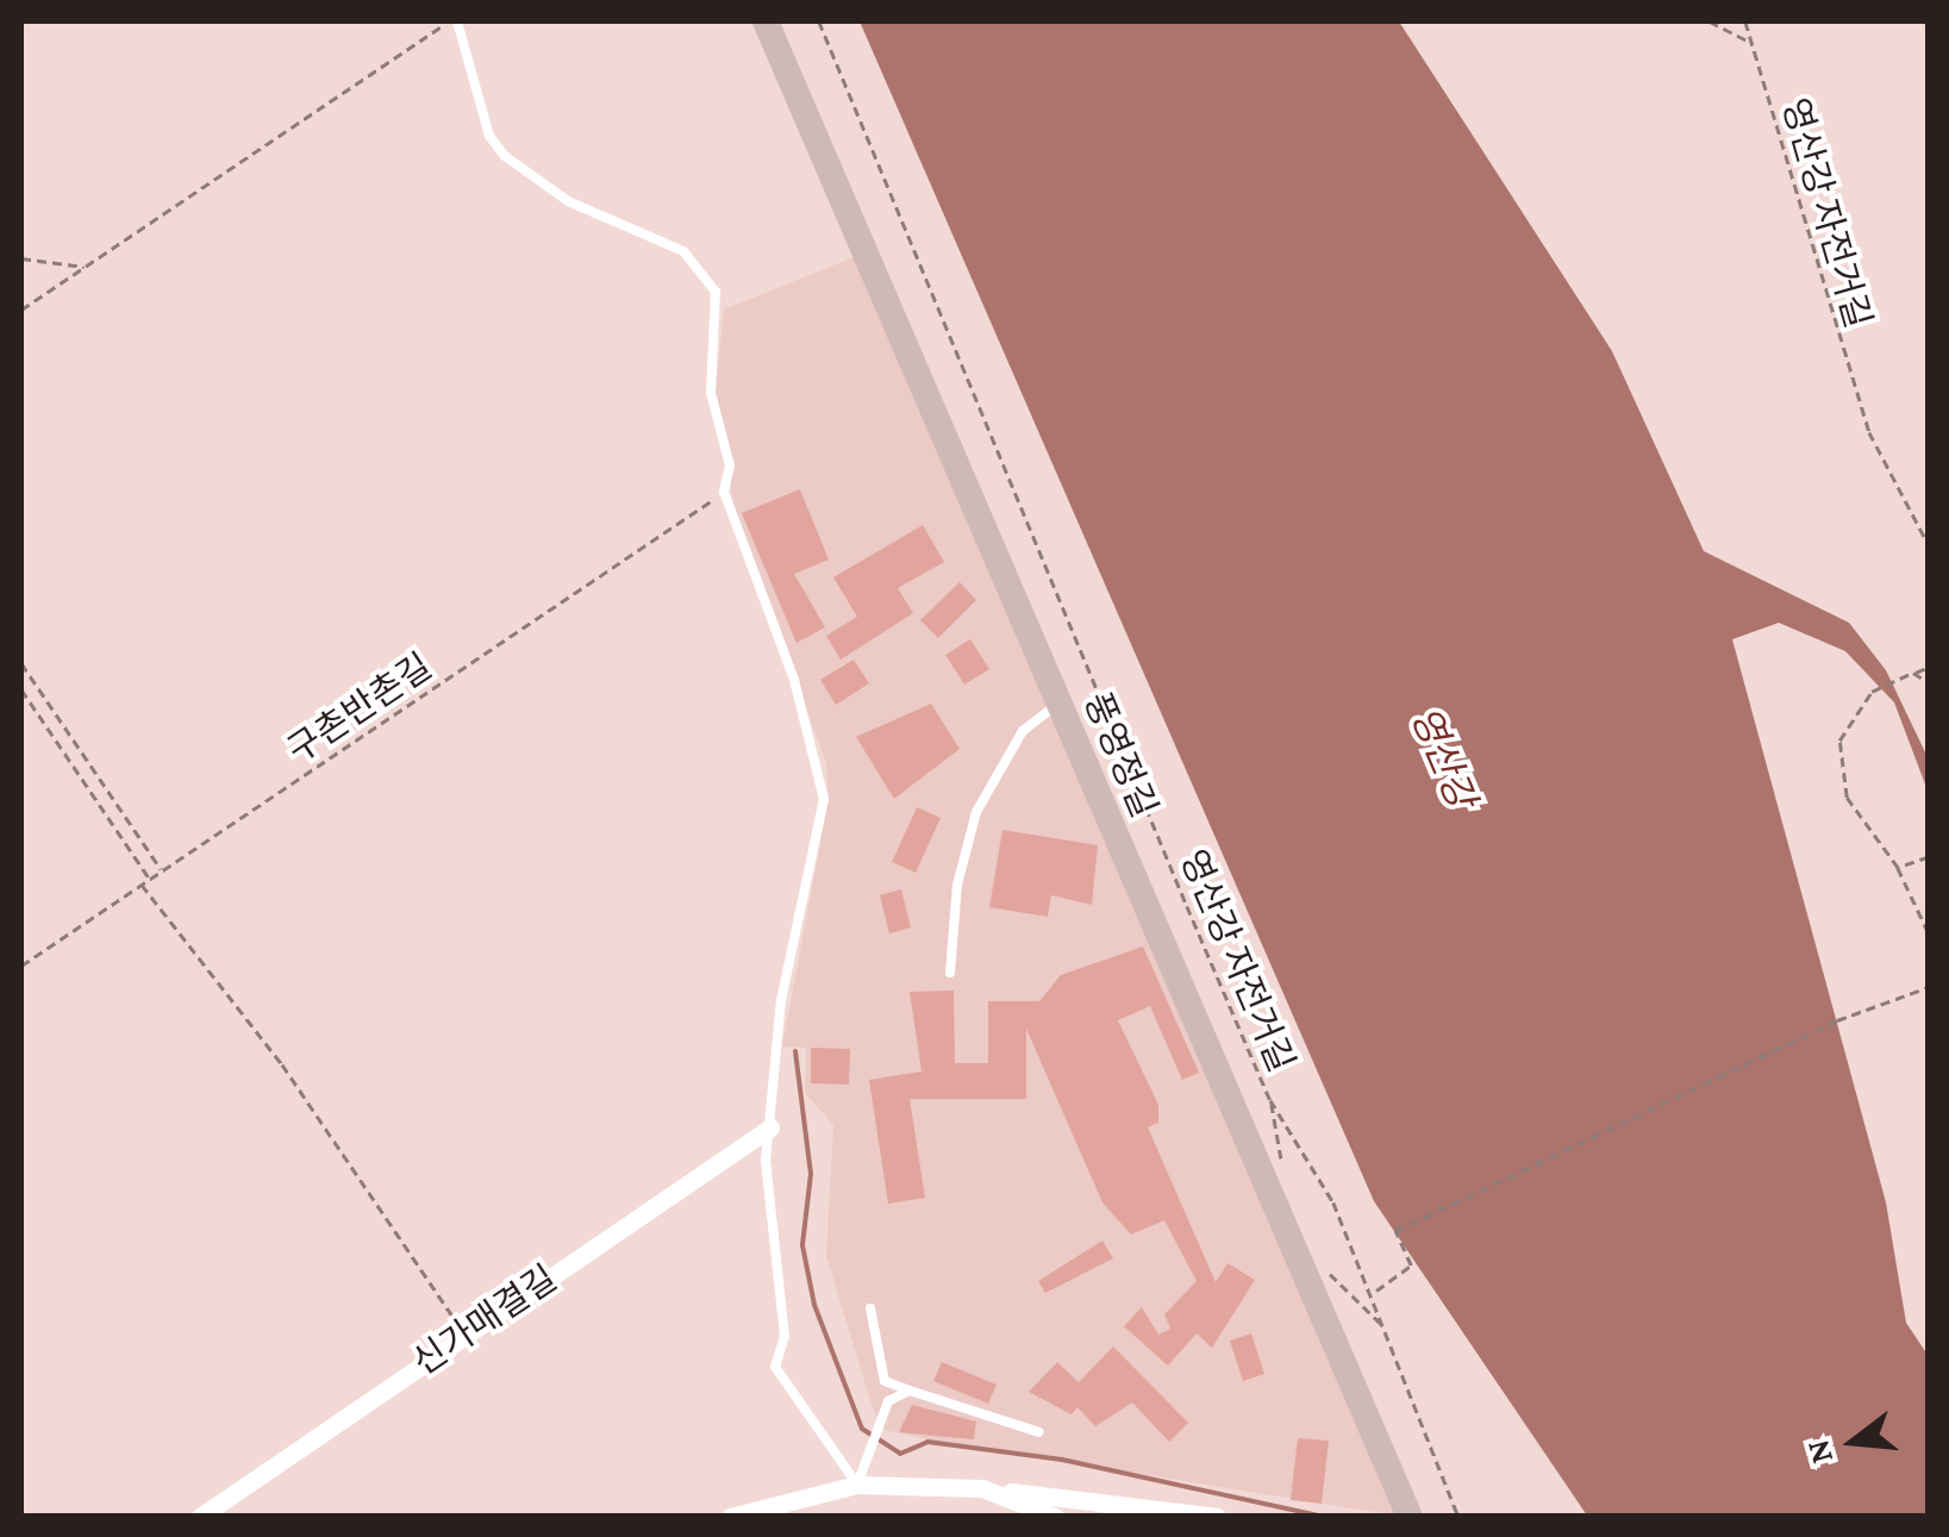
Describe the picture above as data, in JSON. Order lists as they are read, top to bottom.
{
  "streets": {
    "street": ["풍영정길", "신가매결길"],
    "path": ["영산강 자전거길", "구촌반촌길"]
  },
  "water": ["영산강"],
  "north": "left"
}
